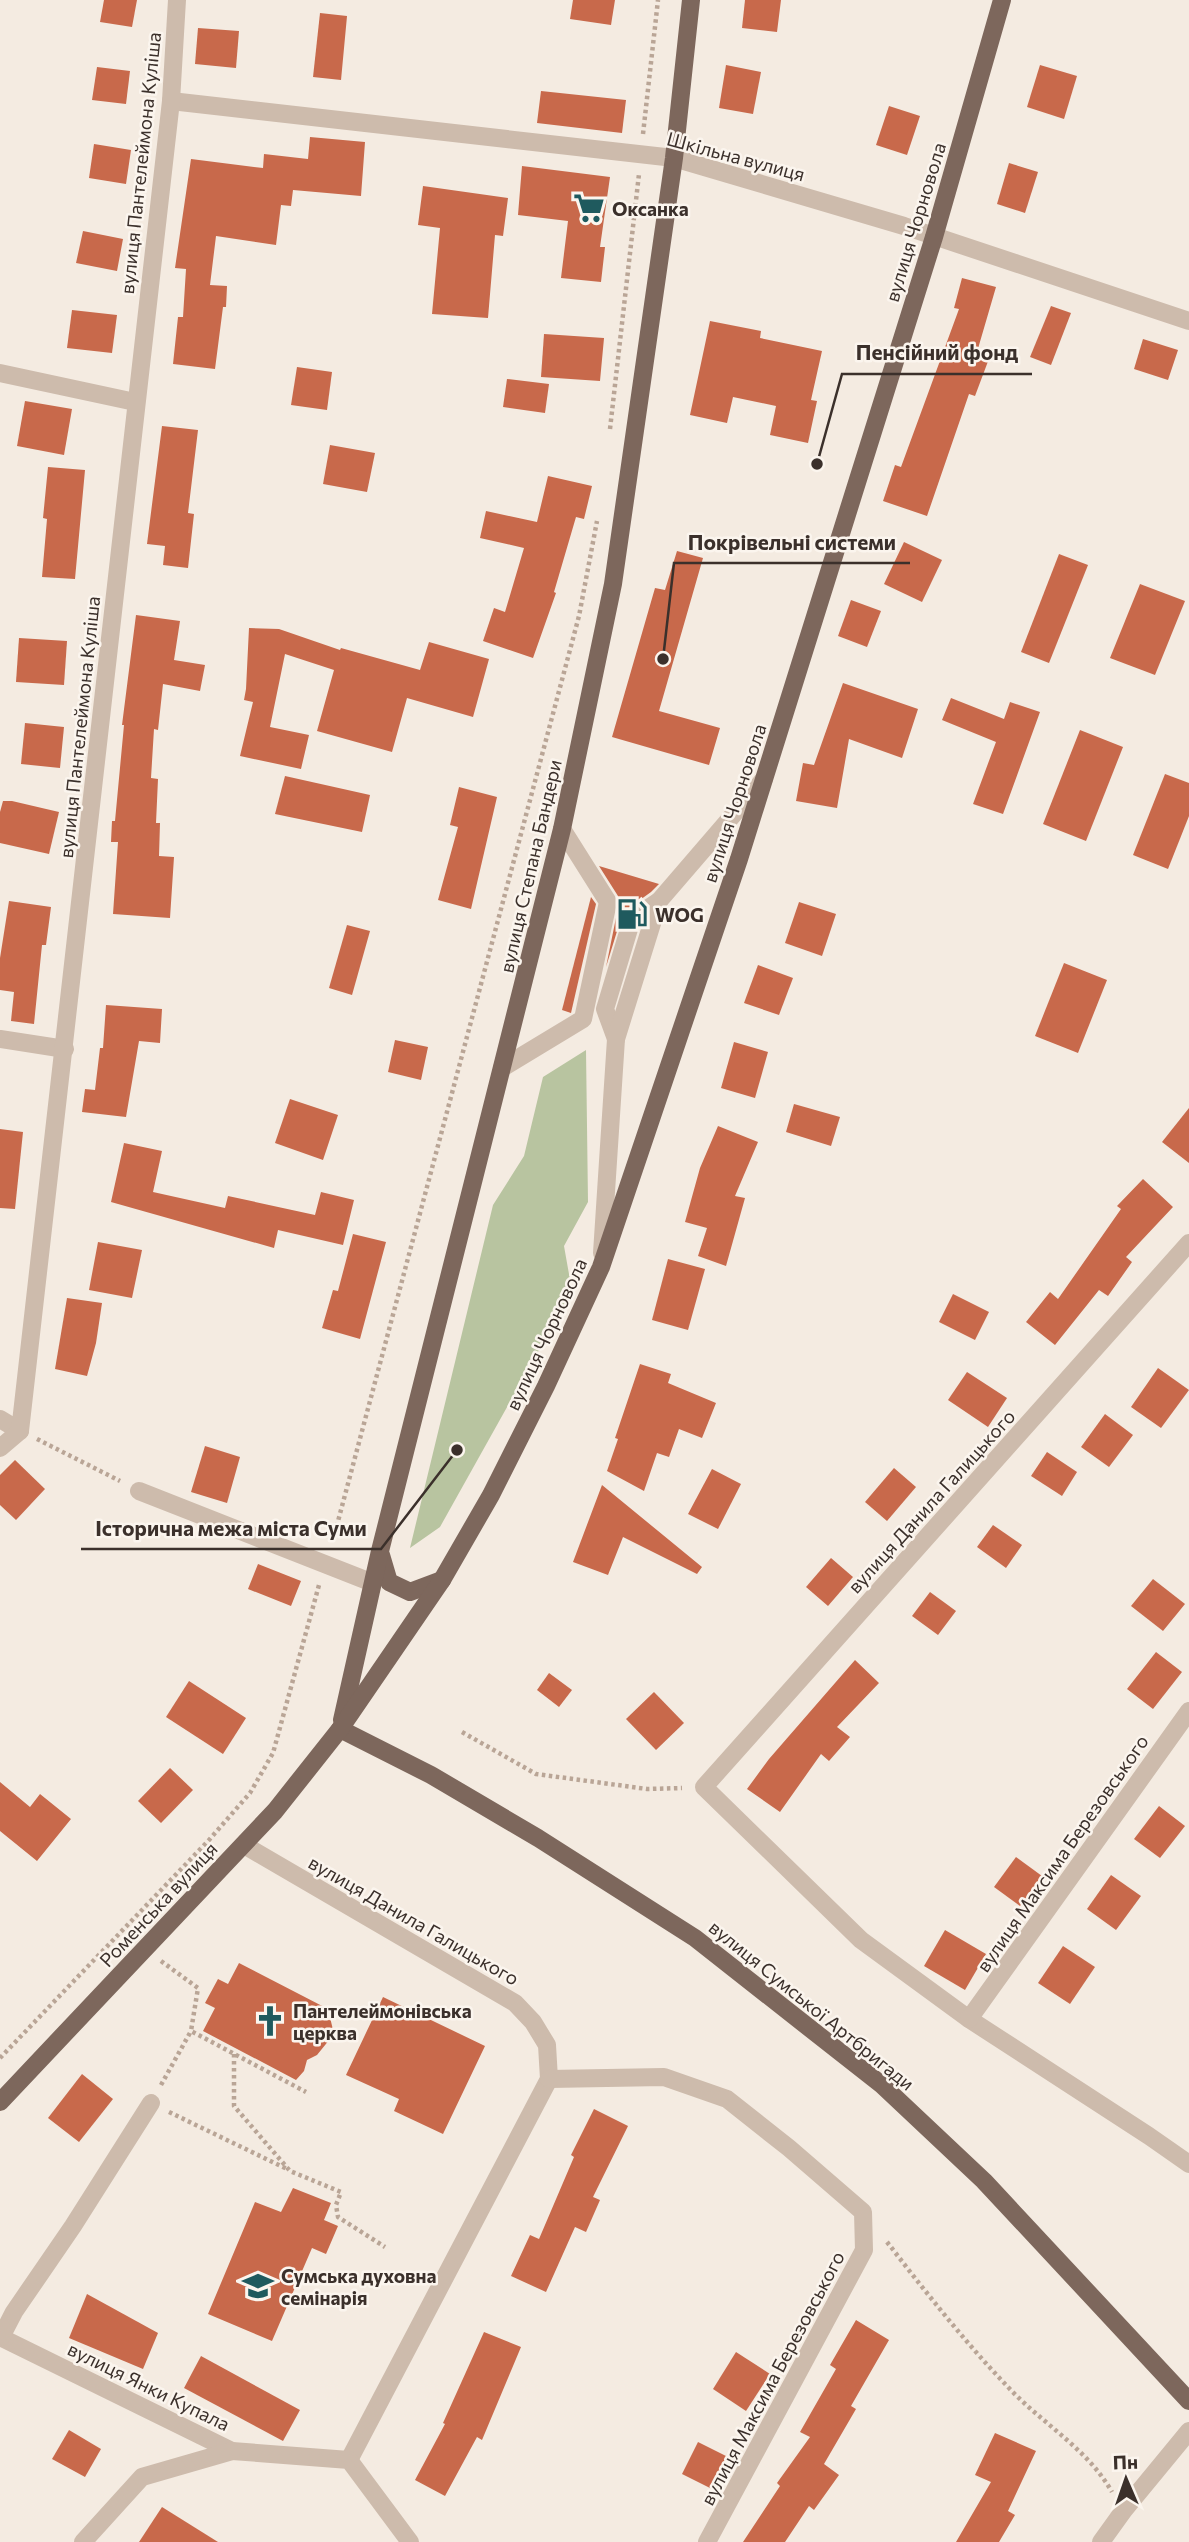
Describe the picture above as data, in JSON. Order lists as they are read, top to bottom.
{
  "streets": {
    "main road": [
      "вулиця Чорновола",
      "вулиця Степана Бандери",
      "Роменська вулиця",
      "вулиця Сумської Артбригади"
    ],
    "street": [
      "Шкільна вулиця",
      "вулиця Пантелеймона Куліша",
      "вулиця Данила Галицького",
      "вулиця Максима Березовського",
      "вулиця Янки Купала"
    ]
  },
  "crossings": [
    ["Шкільна вулиця", "вулиця Пантелеймона Куліша"],
    ["Шкільна вулиця", "вулиця Чорновола"],
    ["Шкільна вулиця", "вулиця Степана Бандери"],
    ["вулиця Чорновола", "вулиця Степана Бандери"],
    ["вулиця Чорновола", "Роменська вулиця"],
    ["вулиця Чорновола", "вулиця Сумської Артбригади"],
    ["вулиця Степана Бандери", "Роменська вулиця"],
    ["вулиця Степана Бандери", "вулиця Сумської Артбригади"],
    ["вулиця Данила Галицького", "Роменська вулиця"],
    ["Роменська вулиця", "вулиця Сумської Артбригади"]
  ],
  "places": {
    "supermarket": ["Оксанка"],
    "other": ["Пенсійний фонд", "Покрівельні системи", "Історична межа міста Суми"],
    "fuel station": ["WOG"],
    "church": ["Пантелеймонівська церква"],
    "school or university": ["Сумська духовна семінарія"]
  },
  "north": "top"
}
